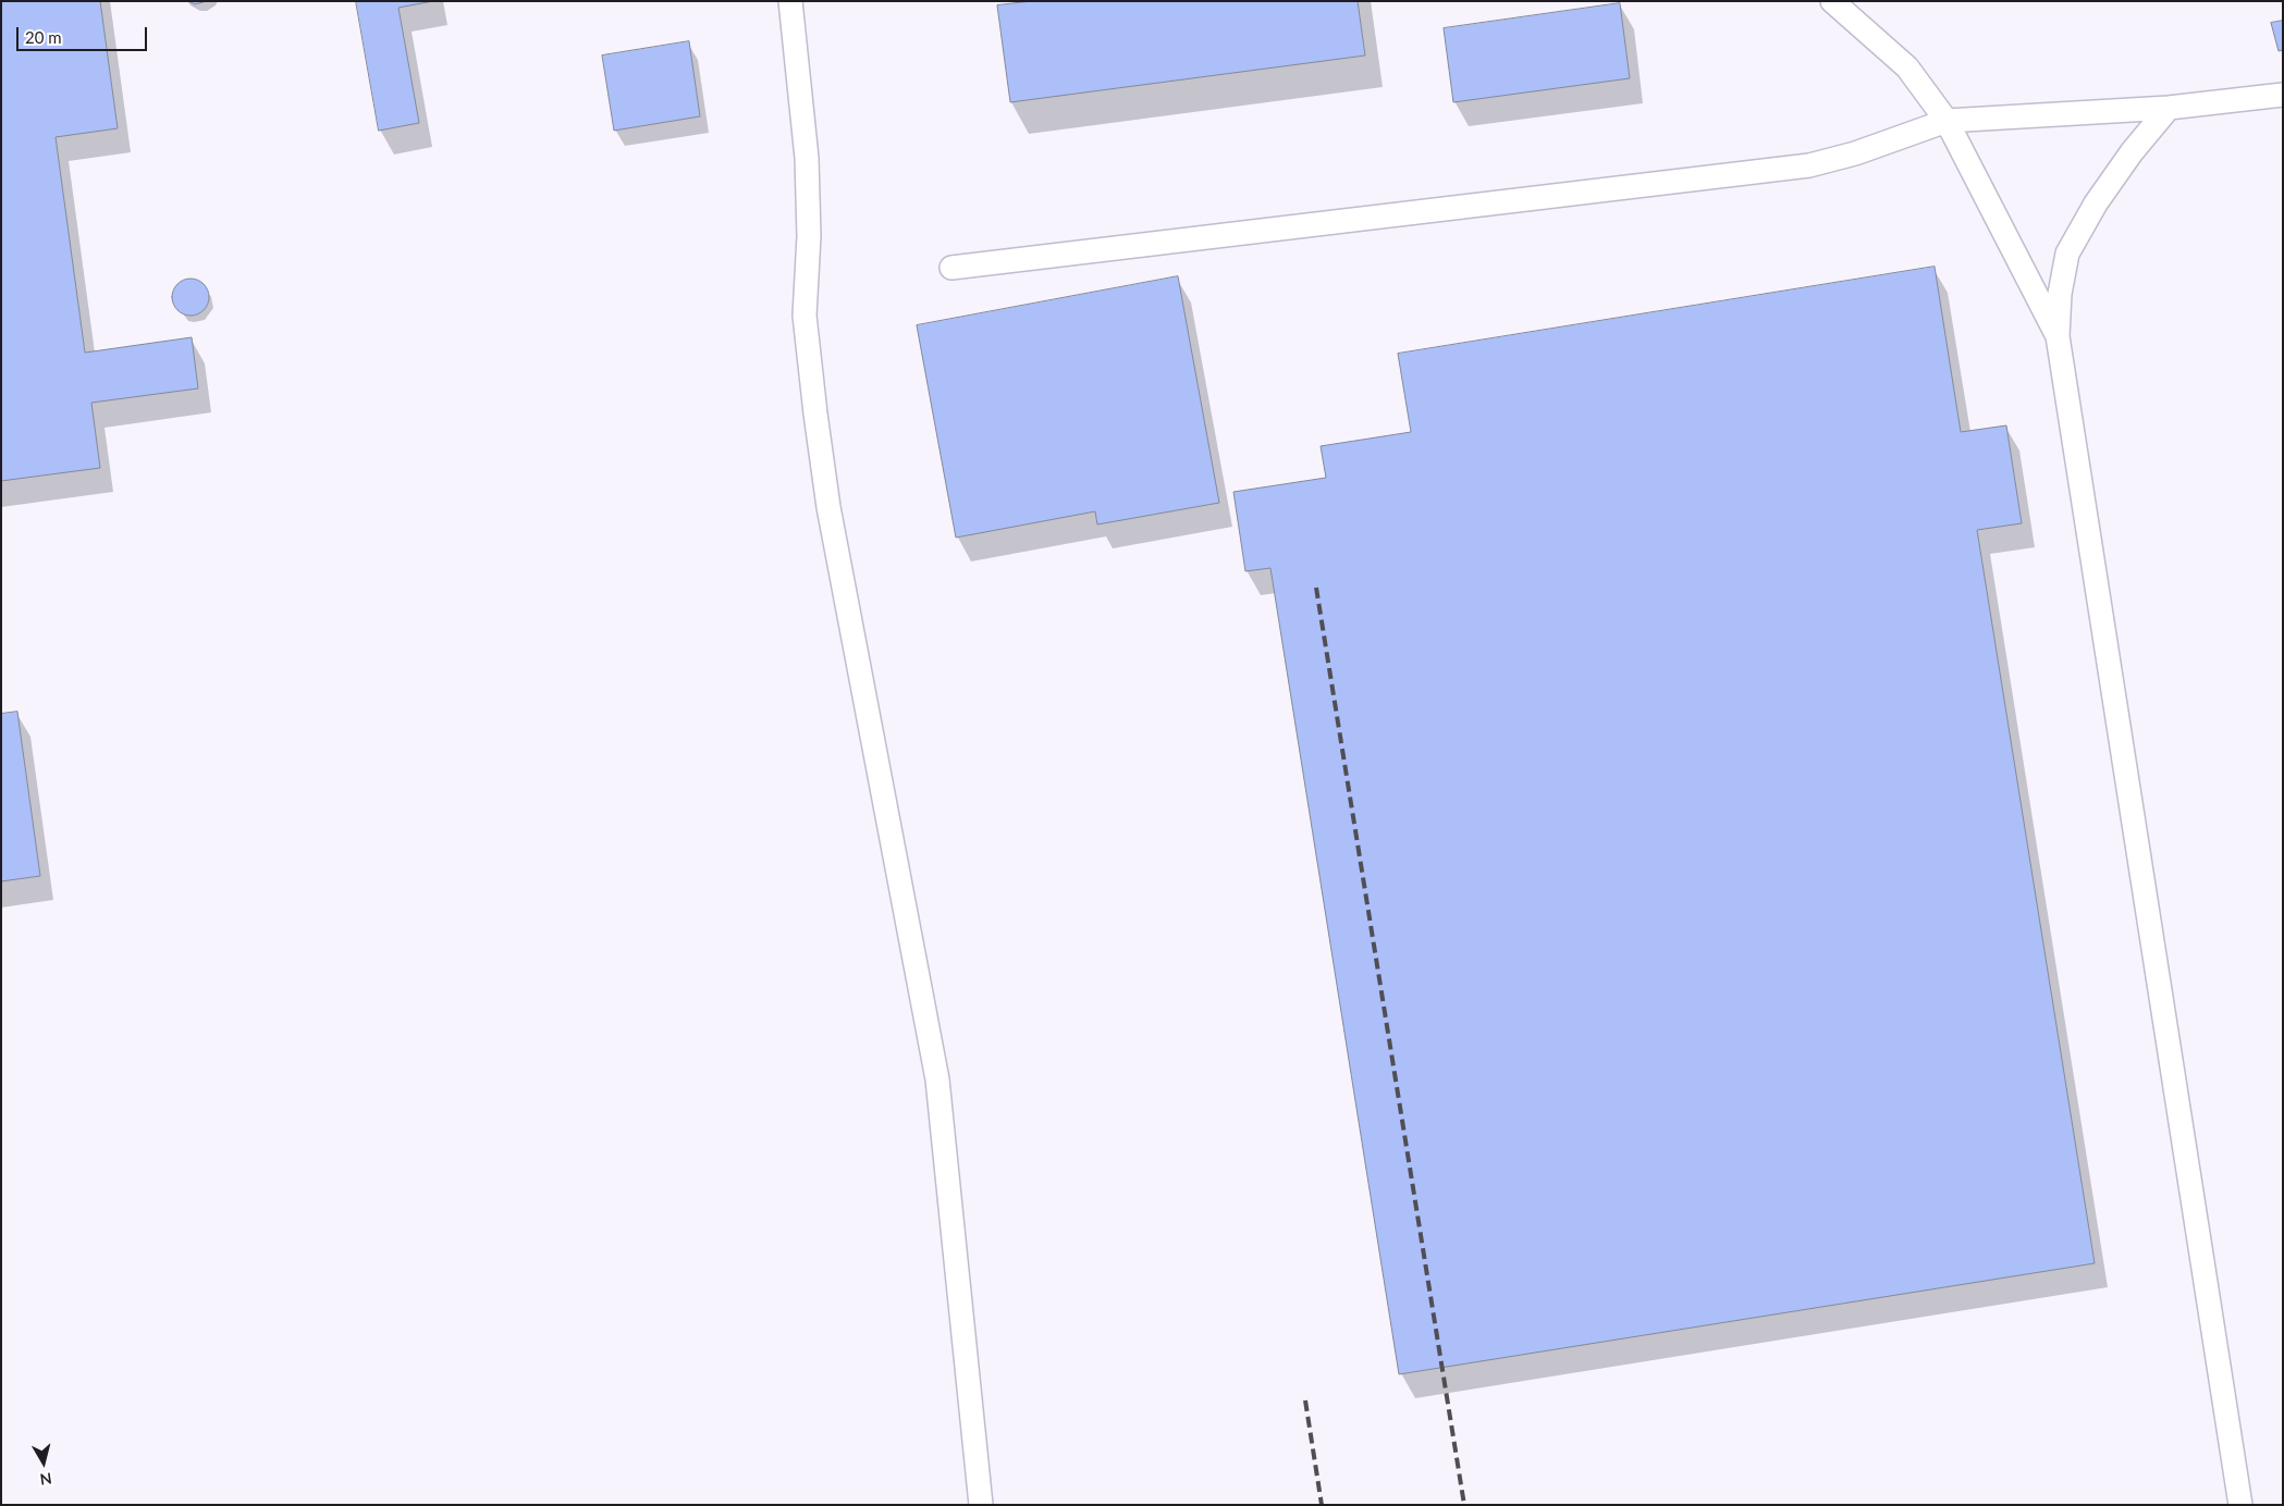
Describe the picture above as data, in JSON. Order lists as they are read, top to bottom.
{
  "scale_bar": "20 m",
  "north": "bottom"
}
